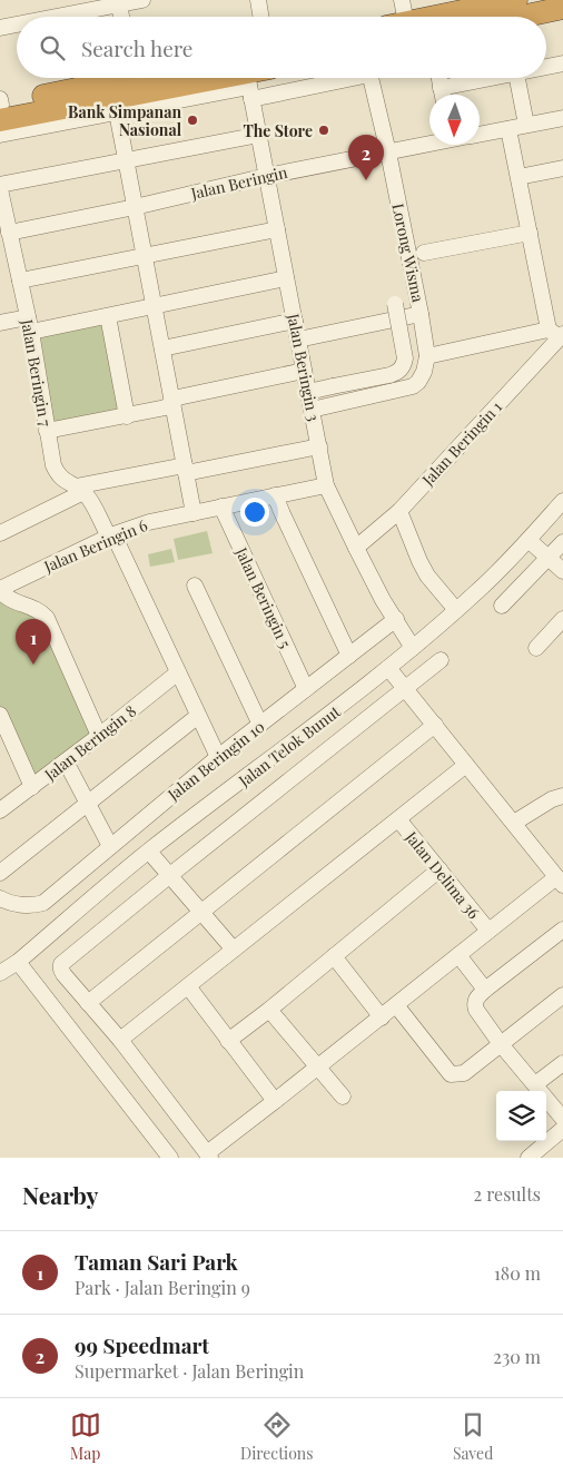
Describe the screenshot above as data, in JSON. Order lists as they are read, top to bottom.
{
  "streets": {
    "street": [
      "Jalan Beringin",
      "Lorong Wisma",
      "Jalan Beringin 3",
      "Jalan Beringin 7",
      "Jalan Beringin 1",
      "Jalan Beringin 6",
      "Jalan Beringin 5",
      "Jalan Beringin 8",
      "Jalan Telok Bunut",
      "Jalan Beringin 10",
      "Jalan Delima 36"
    ]
  },
  "crossings": [
    ["Jalan Beringin", "Lorong Wisma"],
    ["Jalan Beringin", "Jalan Beringin 3"],
    ["Jalan Beringin", "Jalan Beringin 7"],
    ["Lorong Wisma", "Jalan Beringin 3"],
    ["Jalan Beringin 3", "Jalan Beringin 1"],
    ["Jalan Beringin 3", "Jalan Beringin 6"],
    ["Jalan Beringin 3", "Jalan Telok Bunut"],
    ["Jalan Beringin 3", "Jalan Beringin 10"],
    ["Jalan Beringin 7", "Jalan Beringin 6"],
    ["Jalan Beringin 7", "Jalan Beringin 8"],
    ["Jalan Beringin 7", "Jalan Beringin 10"],
    ["Jalan Beringin 6", "Jalan Beringin 5"],
    ["Jalan Beringin 5", "Jalan Beringin 10"]
  ],
  "places": ["Bank Simpanan Nasional", "The Store"],
  "north": "bottom",
  "page": {
    "search": "Search here",
    "pins": ["2", "1"],
    "heading": ["Nearby", "2 results"],
    "list": [
      {
        "mark": "1",
        "name": "Taman Sari Park",
        "note": "Park · Jalan Beringin 9",
        "value": "180 m"
      },
      {
        "mark": "2",
        "name": "99 Speedmart",
        "note": "Supermarket · Jalan Beringin",
        "value": "230 m"
      }
    ],
    "nav": ["Map", "Directions", "Saved"]
  }
}
